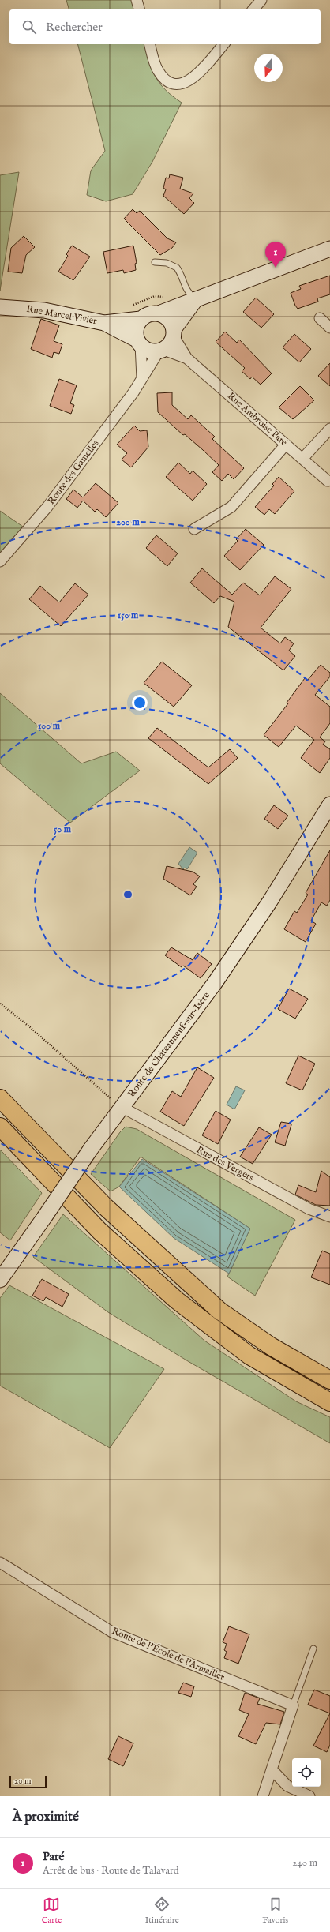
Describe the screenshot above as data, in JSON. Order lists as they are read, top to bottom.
{
  "streets": {
    "main road": ["Rue Marcel Vivier", "Route de Châteauneuf-sur-Isère"],
    "street": [
      "Rue Ambroise Paré",
      "Route des Gamelles",
      "Rue des Vergers",
      "Route de l'École de l'Armailler"
    ]
  },
  "crossings": [
    ["Rue Marcel Vivier", "Rue Ambroise Paré"],
    ["Rue Marcel Vivier", "Route des Gamelles"],
    ["Rue Ambroise Paré", "Route des Gamelles"],
    ["Route de Châteauneuf-sur-Isère", "Rue des Vergers"]
  ],
  "scale_bar": "20 m",
  "north": "bottom",
  "page": {
    "search": "Rechercher",
    "pins": "1",
    "scale": "20 m",
    "heading": "À proximité",
    "list": [
      {
        "mark": "1",
        "name": "Paré",
        "note": "Arrêt de bus · Route de Talavard",
        "value": "240 m"
      }
    ],
    "nav": ["Carte", "Itinéraire", "Favoris"]
  },
  "rings": [
    "200 m",
    "150 m",
    "100 m",
    "50 m"
  ]
}
